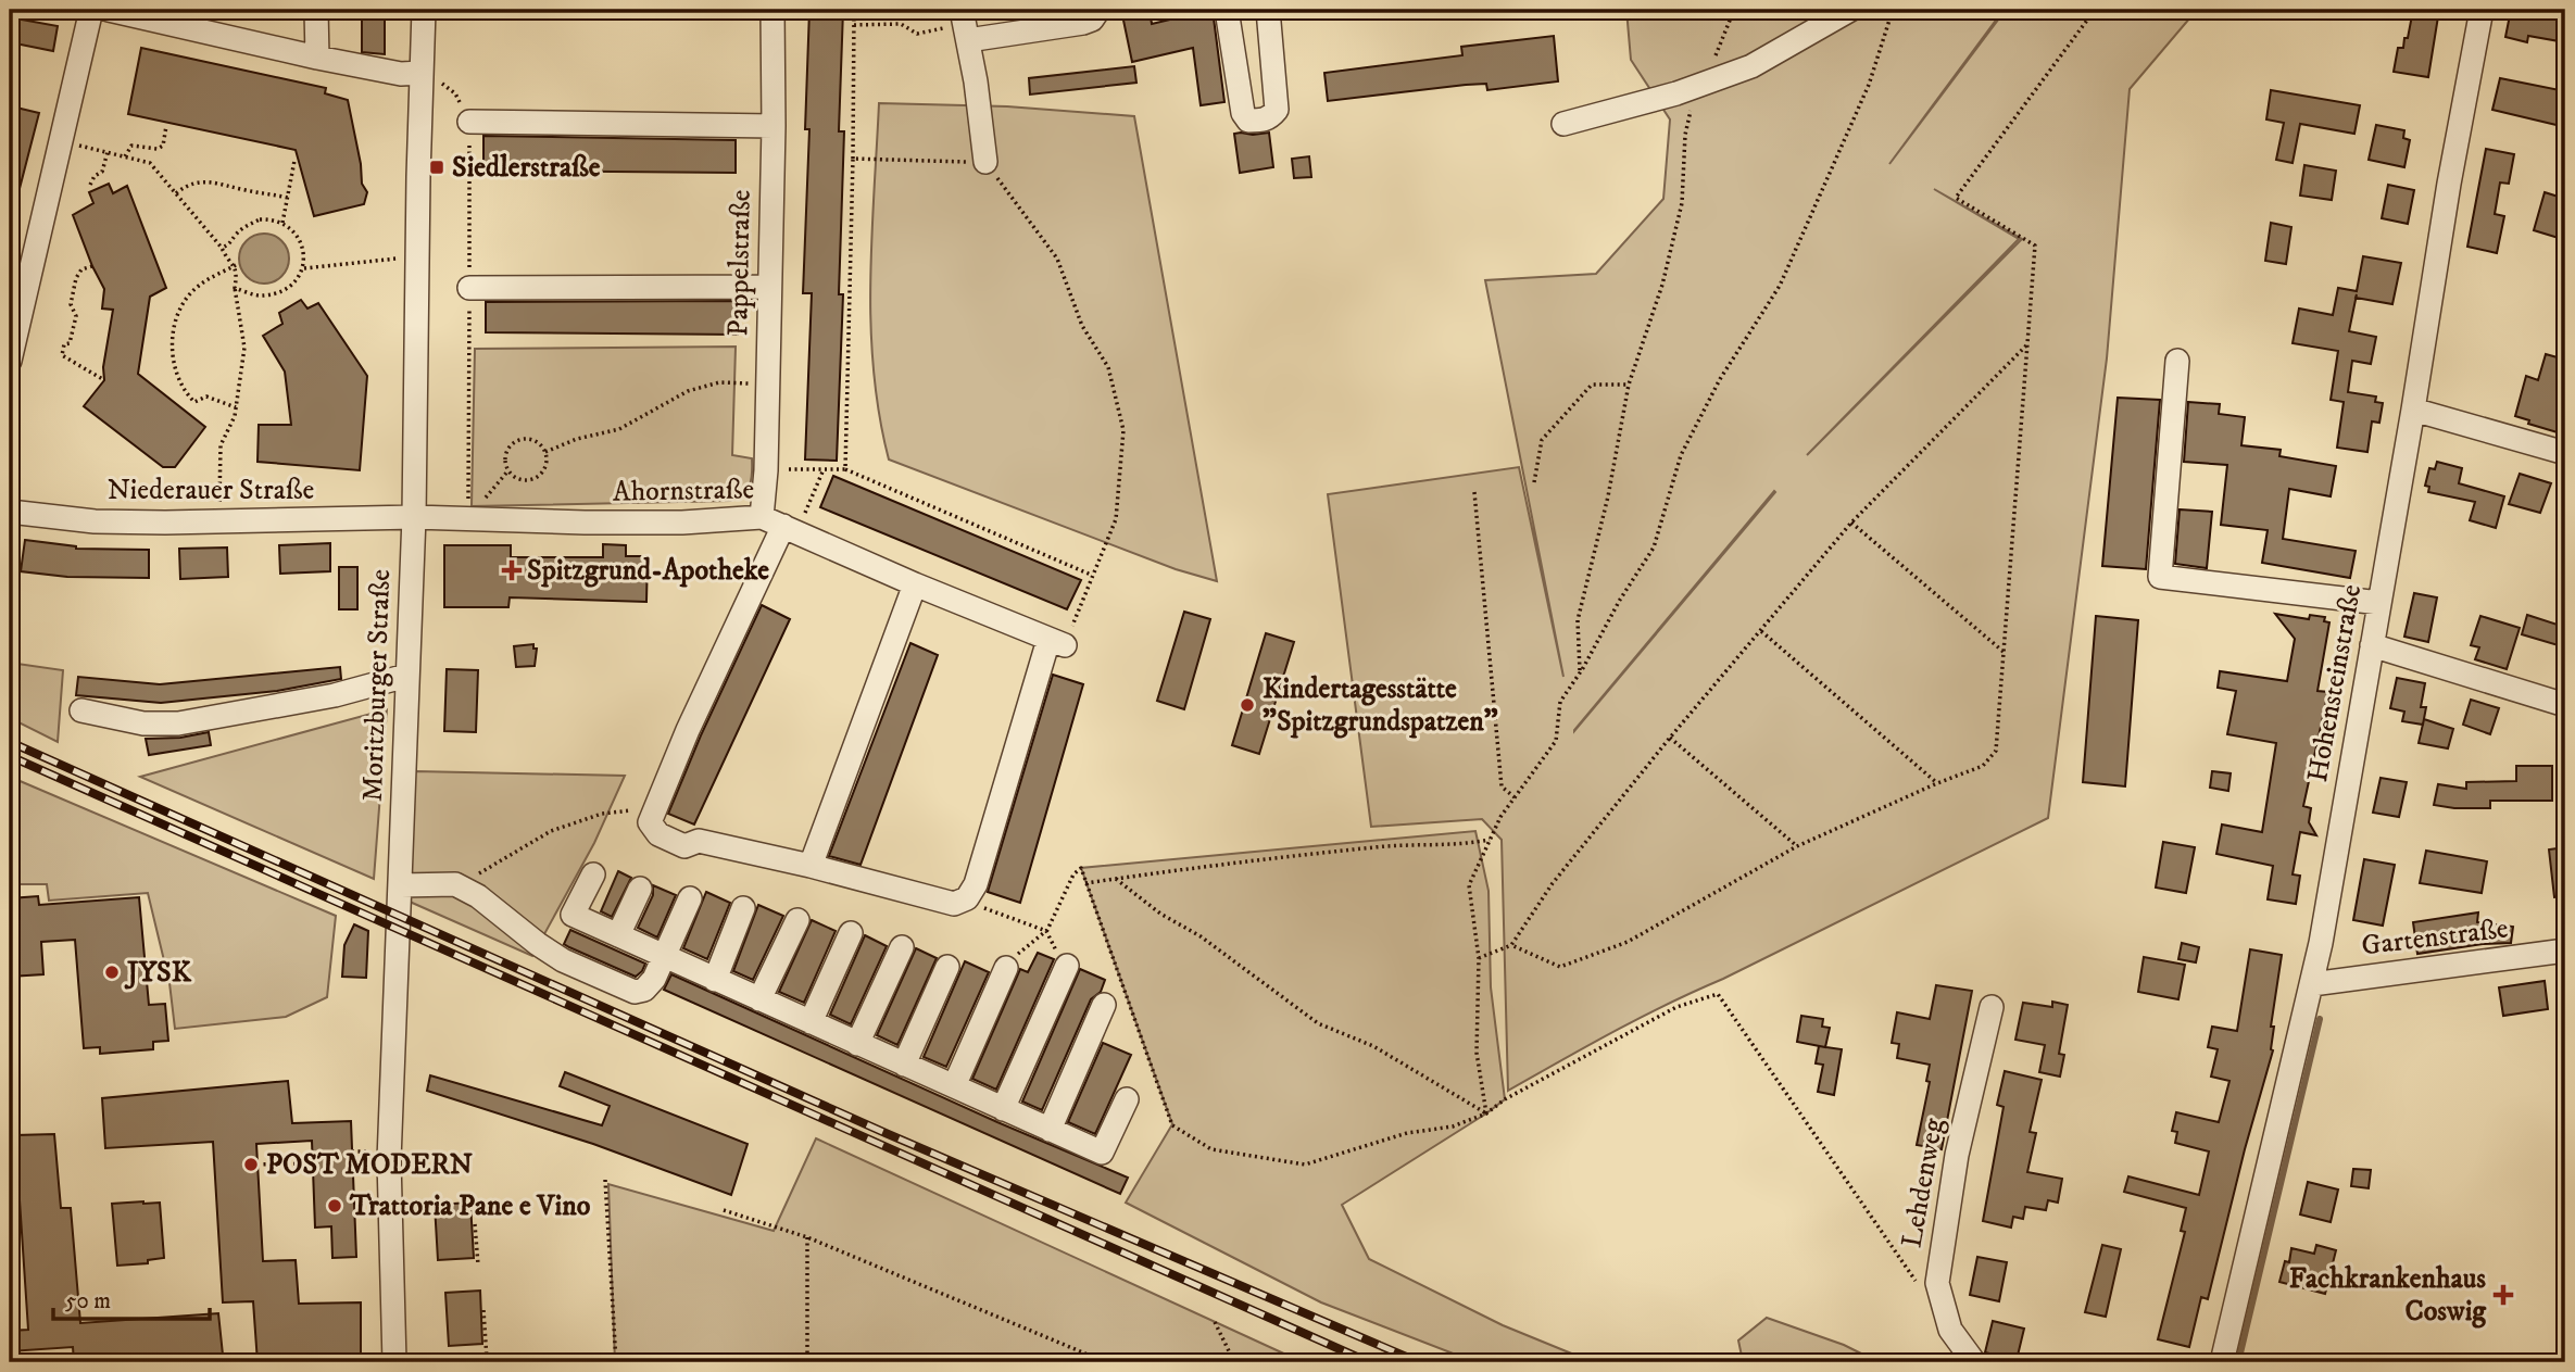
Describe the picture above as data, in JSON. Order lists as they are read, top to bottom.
{
  "streets": {
    "street": [
      "Pappelstraße",
      "Niederauer Straße",
      "Ahornstraße",
      "Hohensteinstraße",
      "Moritzburger Straße",
      "Gartenstraße",
      "Lehdenweg"
    ]
  },
  "crossings": [
    ["Pappelstraße", "Ahornstraße"],
    ["Niederauer Straße", "Ahornstraße"],
    ["Niederauer Straße", "Moritzburger Straße"],
    ["Ahornstraße", "Moritzburger Straße"],
    ["Hohensteinstraße", "Gartenstraße"]
  ],
  "places": {
    "transit": ["Siedlerstraße"],
    "health": ["Spitzgrund-Apotheke", "Fachkrankenhaus Coswig"],
    "other": [
      "Kindertagesstätte \"Spitzgrundspatzen\"",
      "JYSK",
      "POST MODERN",
      "Trattoria Pane e Vino"
    ]
  },
  "scale_bar": "50 m"
}
